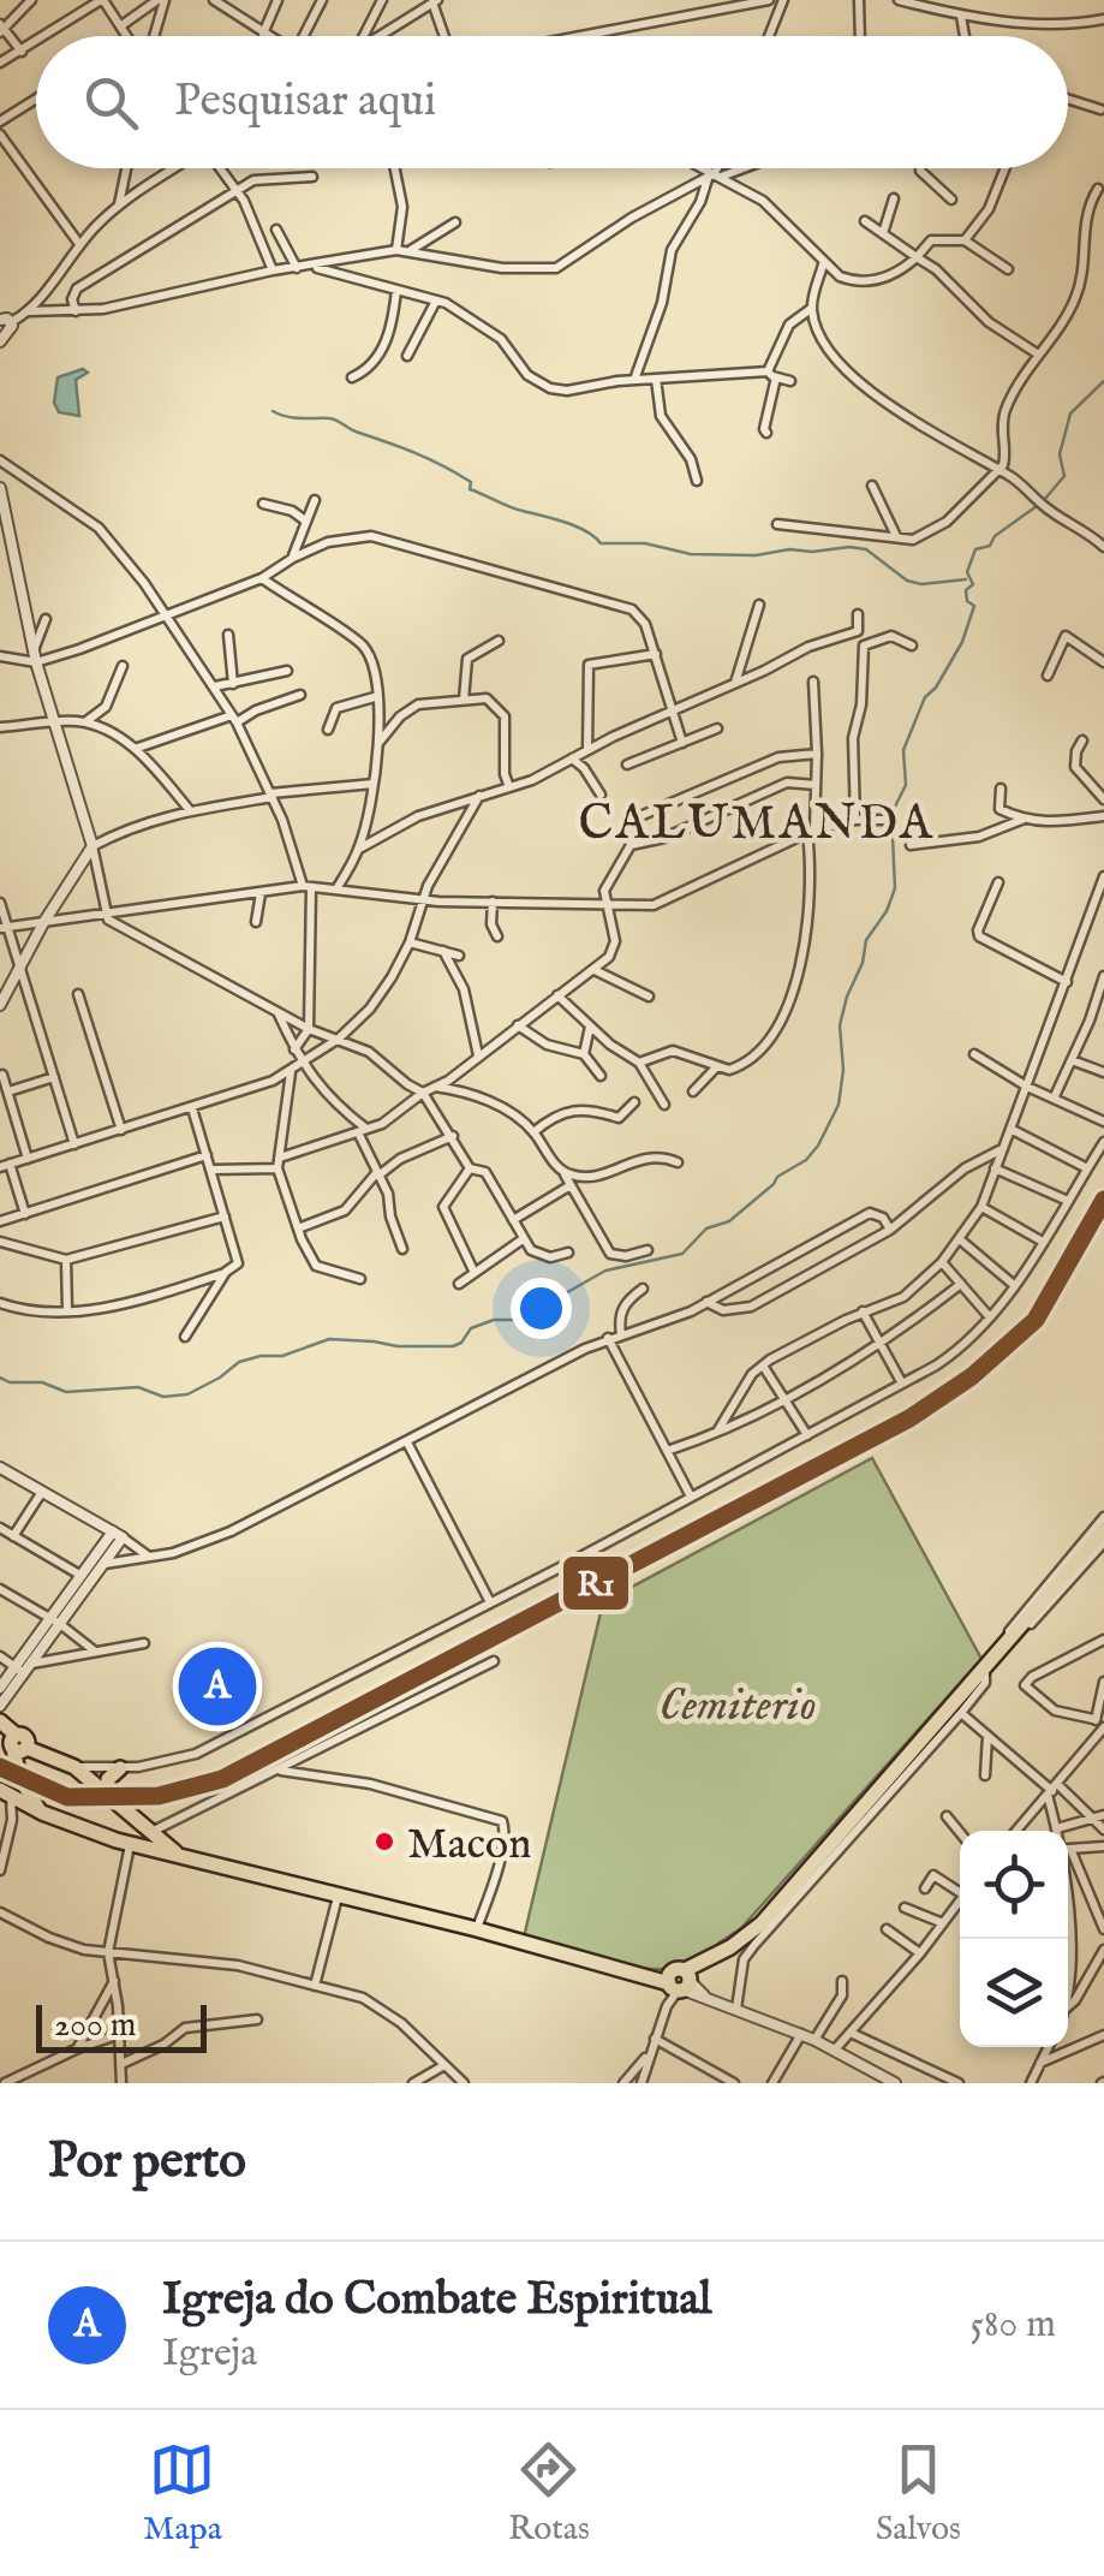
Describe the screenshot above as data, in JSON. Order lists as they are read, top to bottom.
{
  "districts": ["CALUMANDA"],
  "parks": ["Cemiterio"],
  "places": ["Macon"],
  "lines": ["transit line R1"],
  "scale_bar": "200 m",
  "page": {
    "search": "Pesquisar aqui",
    "pins": "A",
    "scale": "200 m",
    "heading": "Por perto",
    "list": [
      {
        "mark": "A",
        "name": "Igreja do Combate Espiritual",
        "note": "Igreja",
        "value": "580 m"
      }
    ],
    "nav": ["Mapa", "Rotas", "Salvos"]
  }
}
